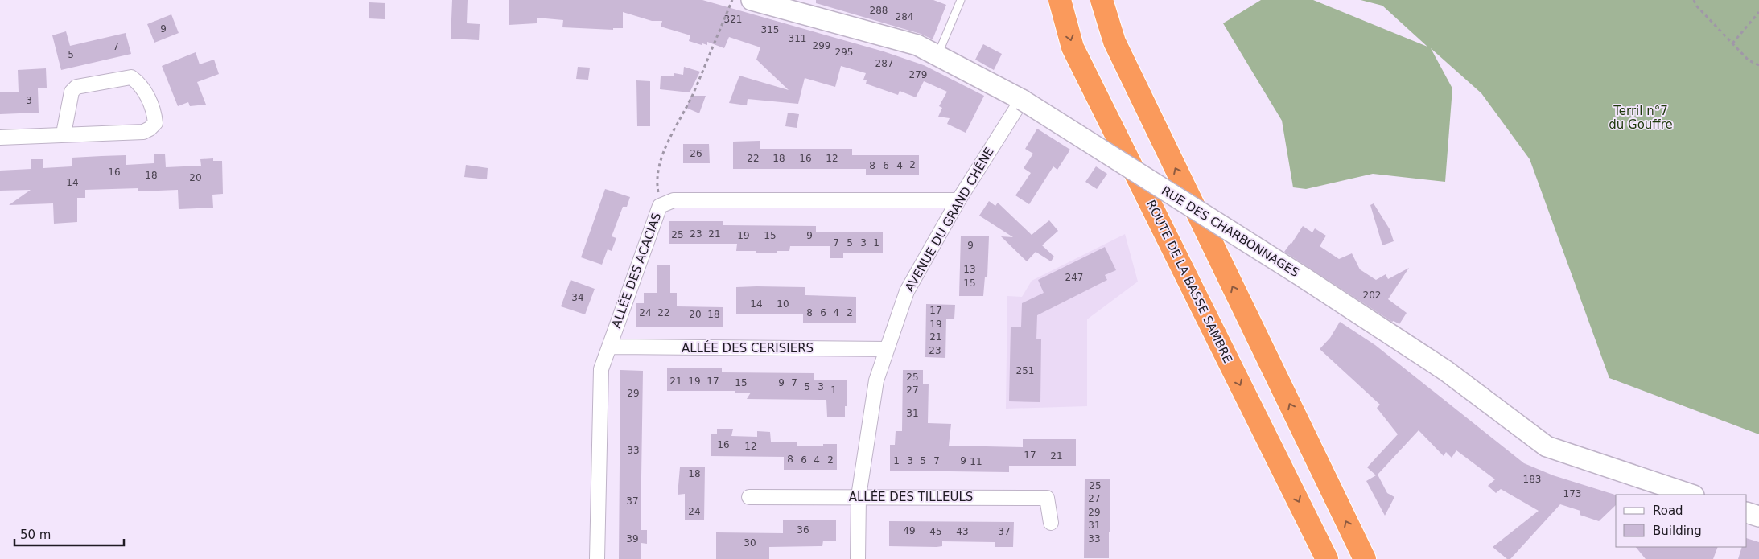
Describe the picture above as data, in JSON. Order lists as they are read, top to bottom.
{
  "streets": {
    "highway": ["ROUTE DE LA BASSE SAMBRE"],
    "street": [
      "AVENUE DU GRAND CHÊNE",
      "RUE DES CHARBONNAGES",
      "ALLÉE DES ACACIAS",
      "ALLÉE DES CERISIERS",
      "ALLÉE DES TILLEULS"
    ]
  },
  "crossings": [
    ["AVENUE DU GRAND CHÊNE", "RUE DES CHARBONNAGES"],
    ["AVENUE DU GRAND CHÊNE", "ALLÉE DES ACACIAS"],
    ["AVENUE DU GRAND CHÊNE", "ALLÉE DES CERISIERS"],
    ["AVENUE DU GRAND CHÊNE", "ALLÉE DES TILLEULS"],
    ["ALLÉE DES ACACIAS", "ALLÉE DES CERISIERS"]
  ],
  "parks": ["Terril n°7 du Gouffre"],
  "house_numbers": [
    "288",
    "284",
    "321",
    "9",
    "315",
    "311",
    "299",
    "7",
    "295",
    "5",
    "287",
    "279",
    "3",
    "26",
    "22",
    "18",
    "16",
    "12",
    "2",
    "8",
    "6",
    "4",
    "16",
    "18",
    "20",
    "14",
    "23",
    "21",
    "25",
    "19",
    "15",
    "9",
    "7",
    "5",
    "3",
    "1",
    "9",
    "13",
    "247",
    "15",
    "202",
    "34",
    "14",
    "10",
    "17",
    "24",
    "22",
    "8",
    "6",
    "4",
    "2",
    "20",
    "18",
    "19",
    "21",
    "23",
    "251",
    "25",
    "21",
    "19",
    "17",
    "15",
    "9",
    "7",
    "5",
    "3",
    "1",
    "27",
    "29",
    "31",
    "16",
    "12",
    "33",
    "17",
    "21",
    "8",
    "6",
    "4",
    "2",
    "1",
    "3",
    "5",
    "7",
    "9",
    "11",
    "18",
    "183",
    "25",
    "173",
    "27",
    "37",
    "24",
    "29",
    "31",
    "36",
    "49",
    "45",
    "43",
    "37",
    "39",
    "33",
    "30"
  ],
  "legend": ["Road", "Building"],
  "scale_bar": "50 m"
}
